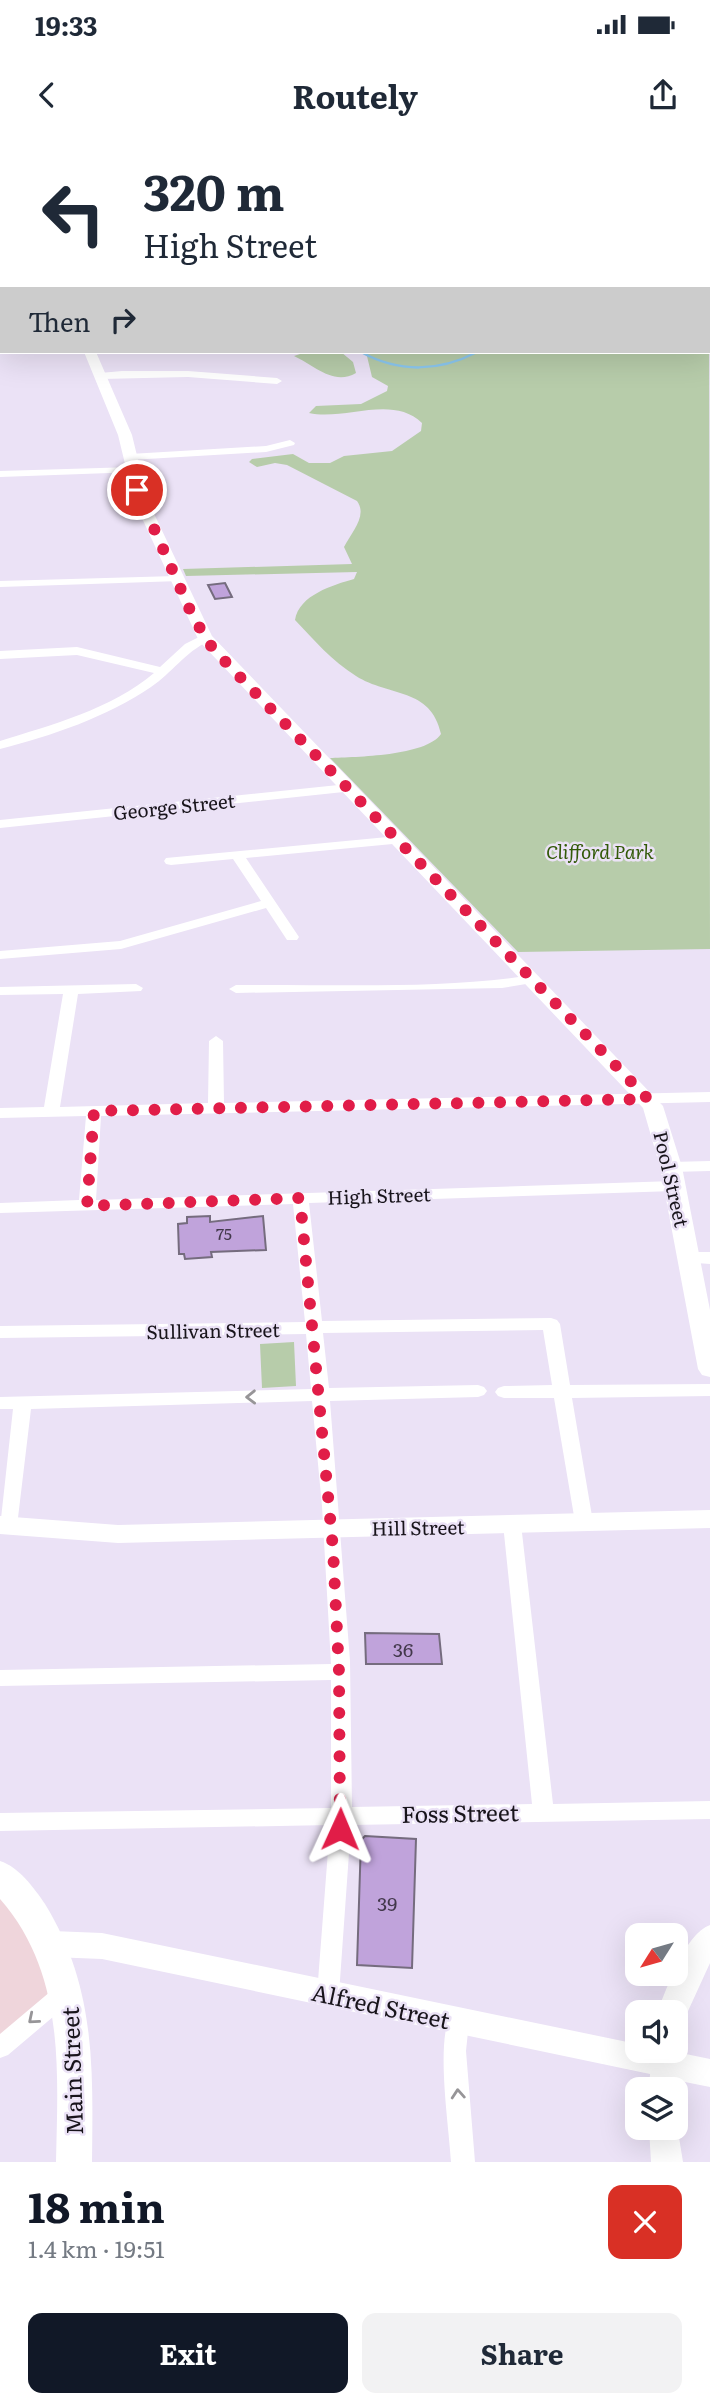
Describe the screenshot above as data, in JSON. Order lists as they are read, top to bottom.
{
  "streets": {
    "main road": [
      "Pool Street",
      "Hill Street",
      "Alfred Street",
      "Main Street"
    ],
    "street": [
      "George Street",
      "High Street",
      "Sullivan Street",
      "Foss Street"
    ]
  },
  "crossings": [
    ["George Street", "Pool Street"],
    ["Pool Street", "High Street"],
    ["Alfred Street", "Main Street"]
  ],
  "parks": ["Clifford Park"],
  "house_numbers": ["75", "36", "39"],
  "north": "bottom left",
  "page": {
    "status": "19:33",
    "header": "Routely",
    "turn": ["320 m", "High Street"],
    "then": "Then",
    "heading": ["18 min", "1.4 km · 19:51"],
    "buttons": ["Exit", "Share"]
  }
}
